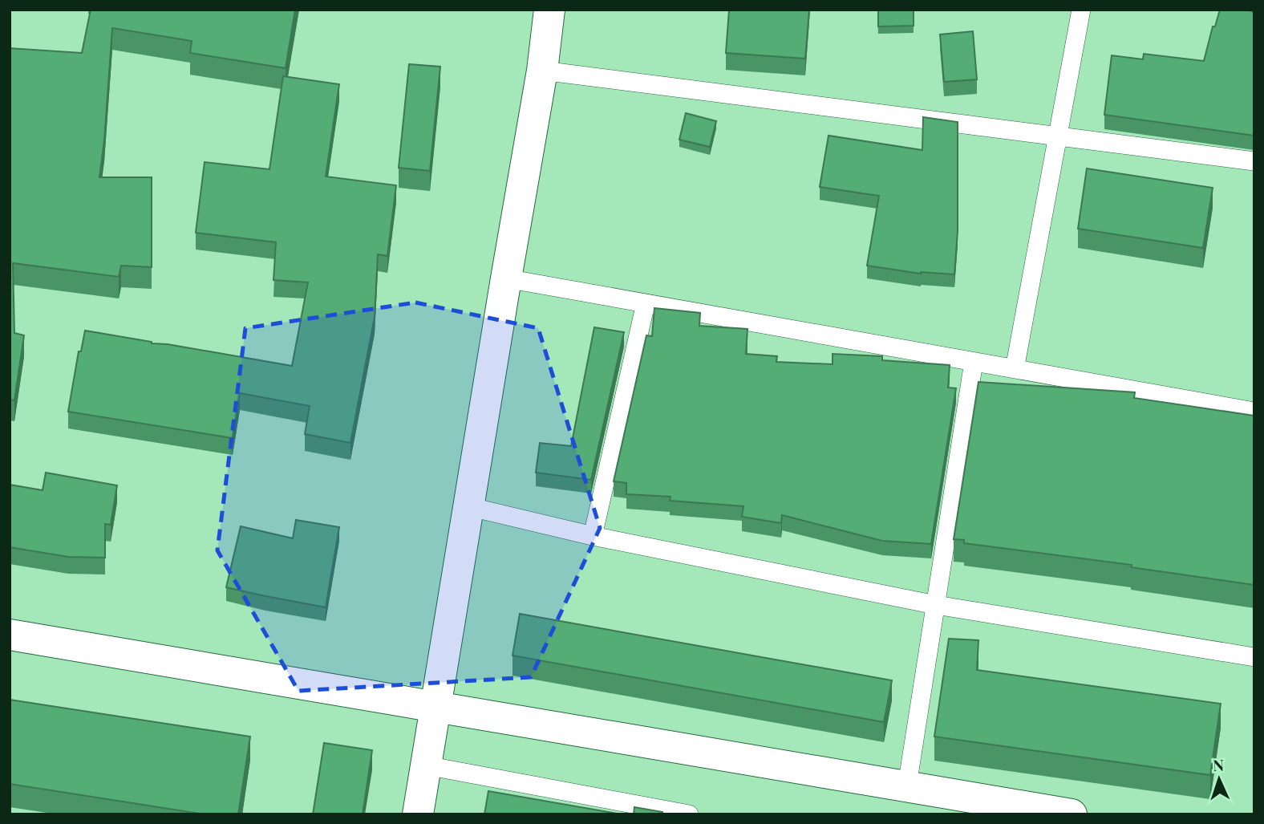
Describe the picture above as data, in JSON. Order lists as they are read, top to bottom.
{
  "north": "top"
}
